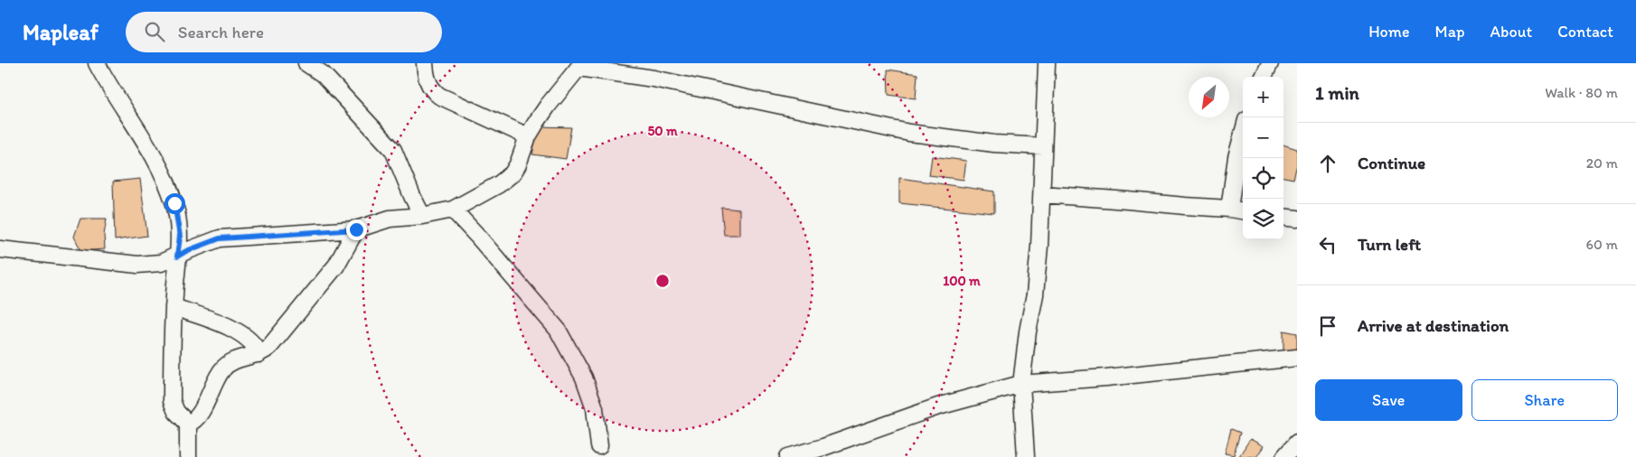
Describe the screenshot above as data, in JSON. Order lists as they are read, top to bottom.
{
  "north": "bottom left",
  "page": {
    "header": "Mapleaf",
    "search": "Search here",
    "nav": [
      "Home",
      "Map",
      "About",
      "Contact"
    ],
    "heading": ["1 min", "Walk · 80 m"],
    "map_buttons": ["+", "−"],
    "list": [
      ["Continue", "20 m"],
      ["Turn left", "60 m"],
      "Arrive at destination"
    ],
    "buttons": ["Save", "Share"]
  },
  "rings": ["50 m", "100 m"]
}
